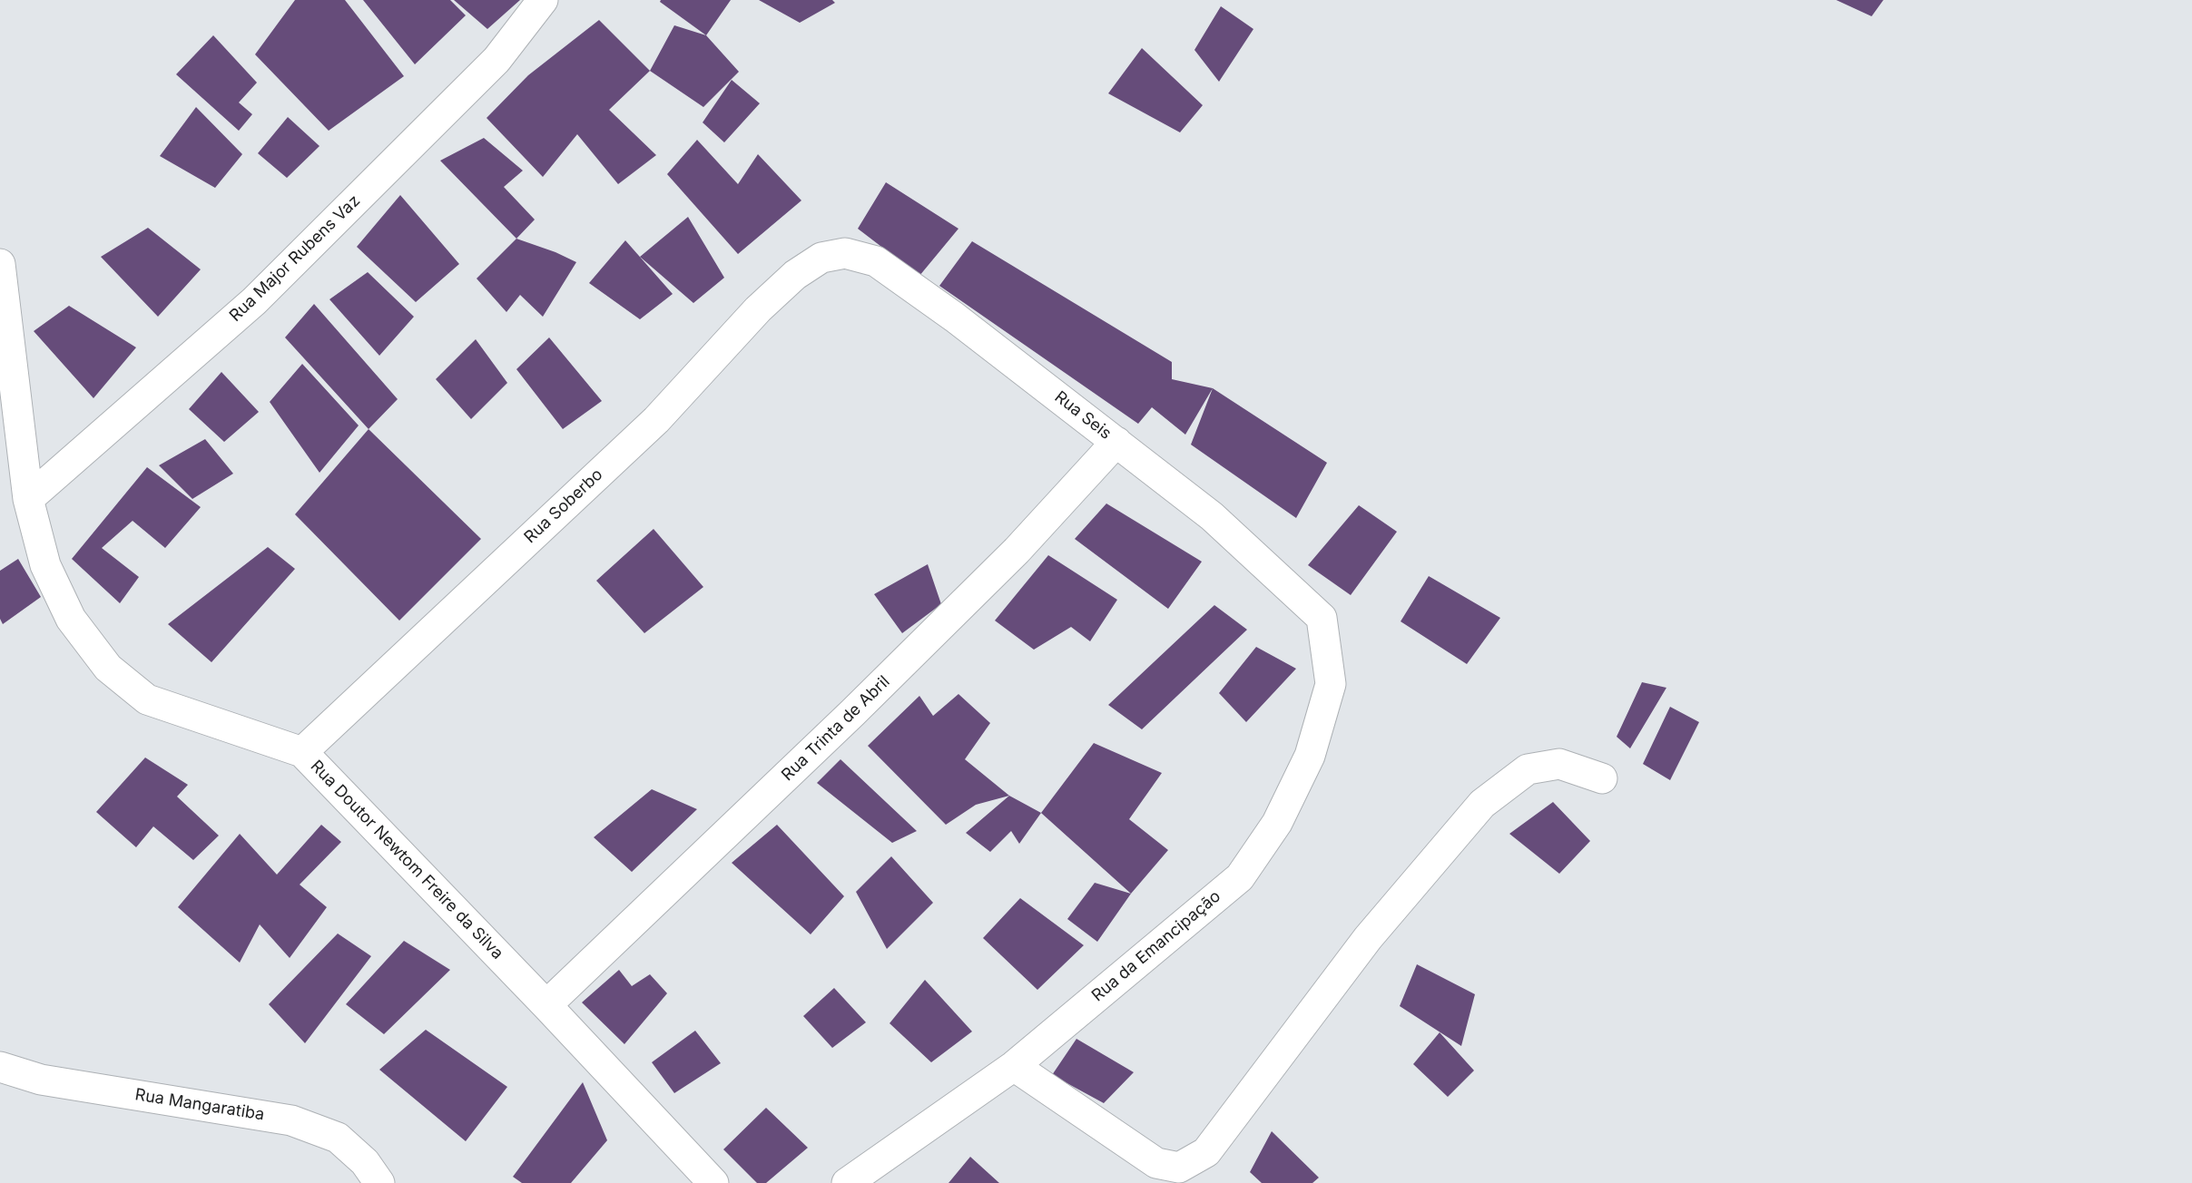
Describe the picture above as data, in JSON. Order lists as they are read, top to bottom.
{
  "streets": {
    "street": [
      "Rua Major Rubens Vaz",
      "Rua Seis",
      "Rua Soberbo",
      "Rua Trinta de Abril",
      "Rua Doutor Newtom Freire da Silva",
      "Rua da Emancipação",
      "Rua Mangaratiba"
    ]
  },
  "crossings": [
    ["Rua Major Rubens Vaz", "Rua Doutor Newtom Freire da Silva"],
    ["Rua Seis", "Rua Soberbo"],
    ["Rua Seis", "Rua Trinta de Abril"],
    ["Rua Seis", "Rua da Emancipação"],
    ["Rua Soberbo", "Rua Doutor Newtom Freire da Silva"],
    ["Rua Trinta de Abril", "Rua Doutor Newtom Freire da Silva"]
  ]
}
